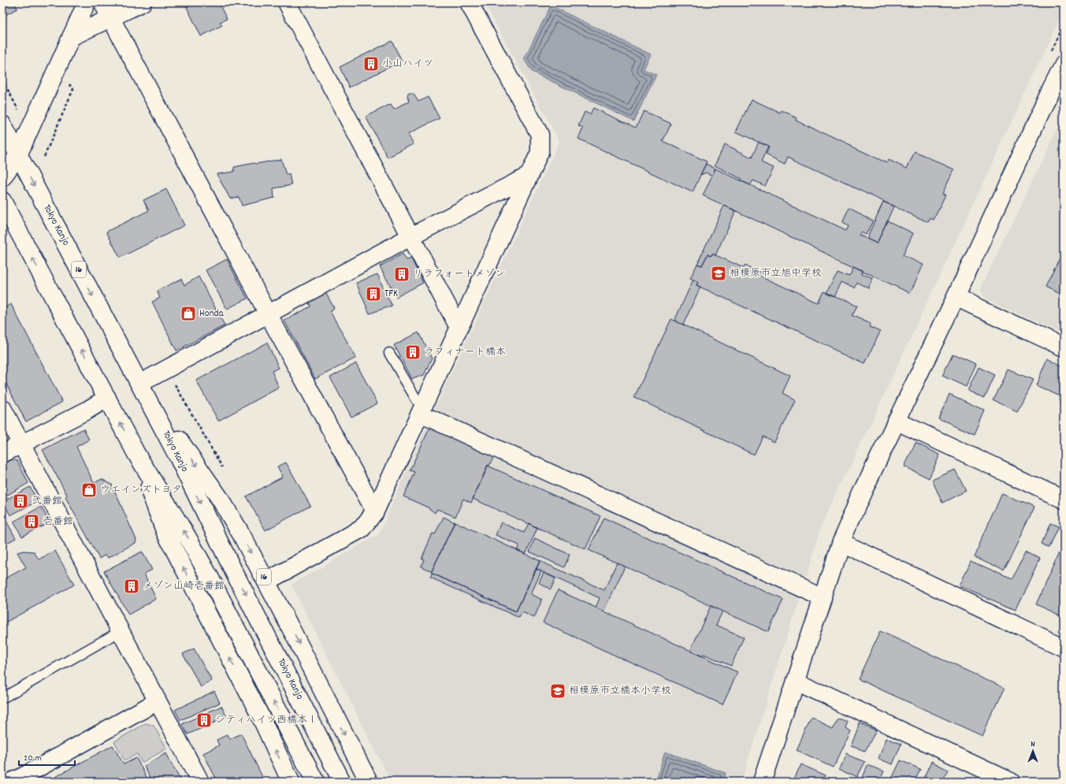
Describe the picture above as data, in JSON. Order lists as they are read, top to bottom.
{
  "streets": {
    "main road": ["Tokyo Kanjo", "16"]
  },
  "crossings": [
    ["Tokyo Kanjo", "16"]
  ],
  "places": {
    "building": [
      "小山ハイツ",
      "リラフォートメゾン",
      "TFK",
      "ラフィナート橋本",
      "弐番館",
      "壱番館",
      "メゾン山崎壱番館",
      "シティハイツ西橋本Ⅰ"
    ],
    "school or university": ["相模原市立旭中学校", "相模原市立橋本小学校"],
    "shop": ["Honda", "ウエインズトヨタ"]
  },
  "scale_bar": "20 m",
  "north": "top"
}
